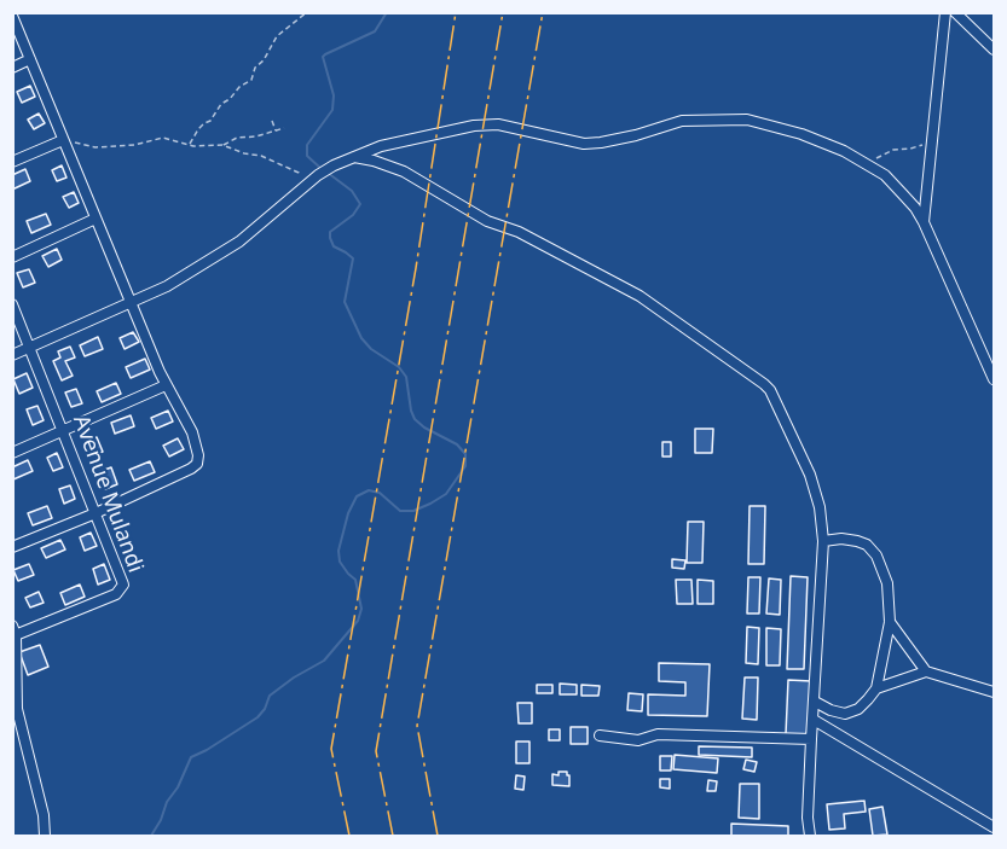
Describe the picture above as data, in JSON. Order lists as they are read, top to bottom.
{
  "streets": {
    "street": ["Avenue Mulandi"]
  }
}
